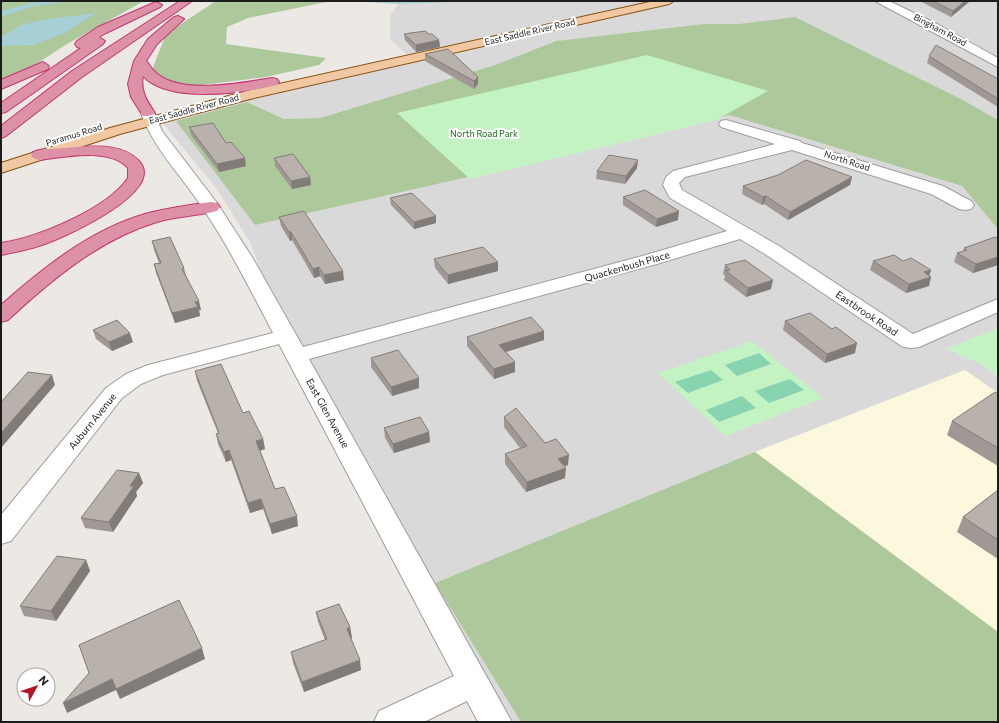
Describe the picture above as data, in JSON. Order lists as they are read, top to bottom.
{
  "streets": {
    "main road": ["East Saddle River Road", "Paramus Road"],
    "street": [
      "Bingham Road",
      "North Road",
      "Quackenbush Place",
      "Eastbrook Road",
      "East Glen Avenue",
      "Auburn Avenue"
    ]
  },
  "crossings": [
    ["East Saddle River Road", "Paramus Road"],
    ["East Saddle River Road", "East Glen Avenue"],
    ["Paramus Road", "East Glen Avenue"],
    ["Quackenbush Place", "Eastbrook Road"],
    ["Quackenbush Place", "East Glen Avenue"],
    ["East Glen Avenue", "Auburn Avenue"]
  ],
  "parks": ["North Road Park"],
  "north": "top right"
}
